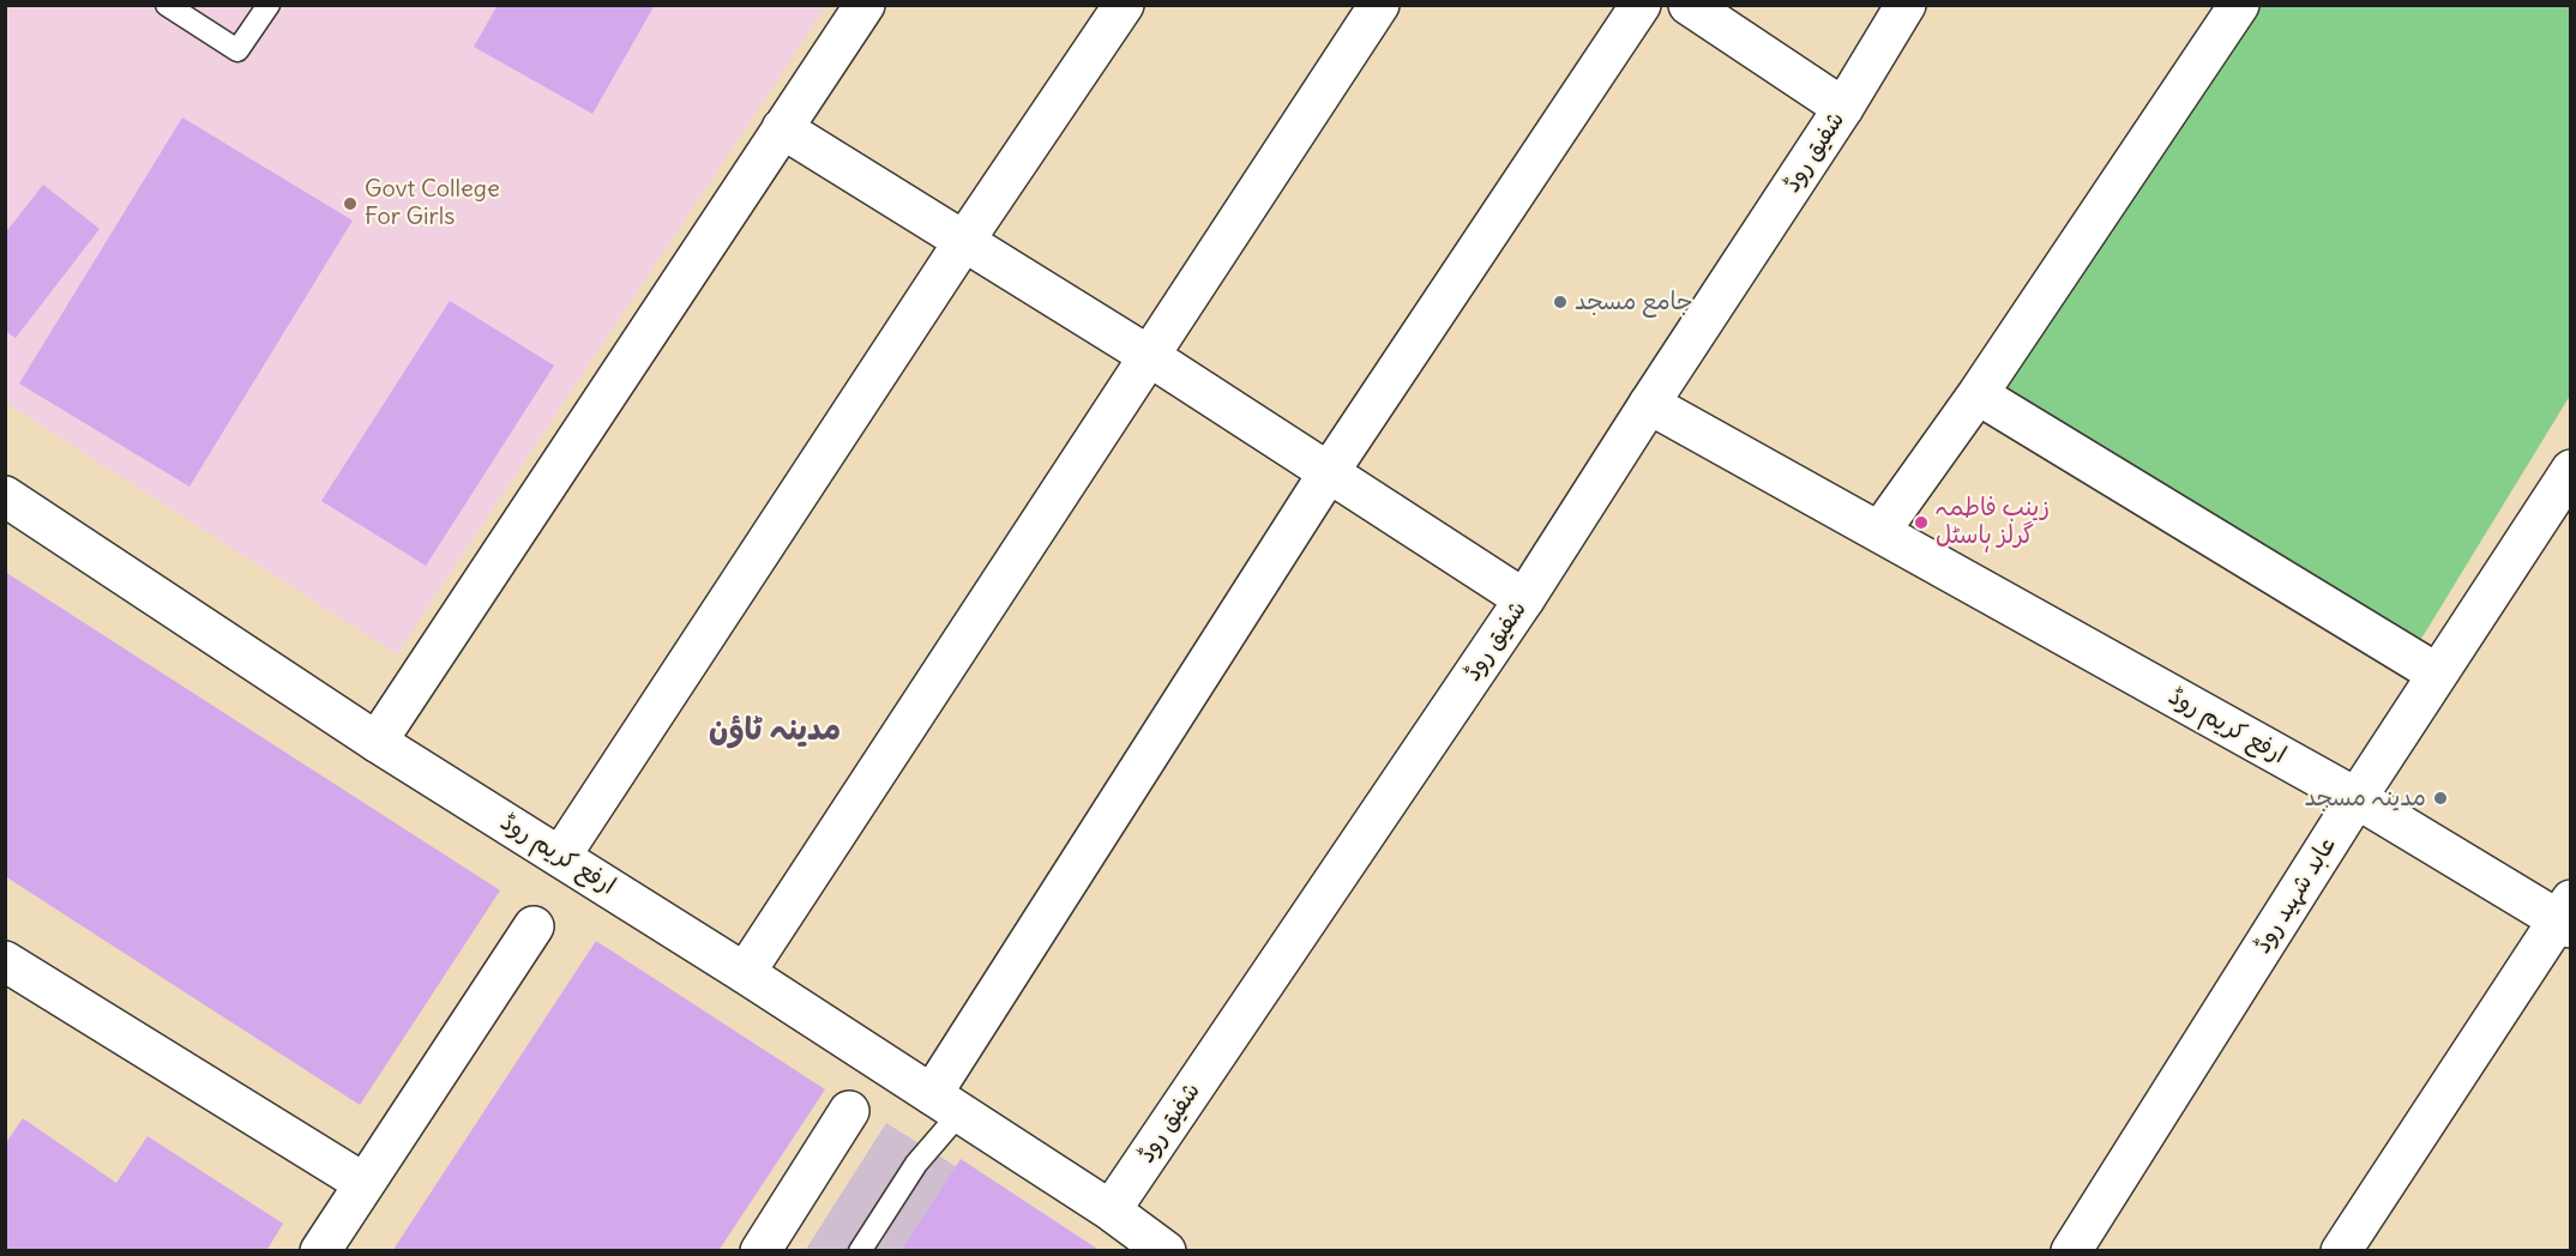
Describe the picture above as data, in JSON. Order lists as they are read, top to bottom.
{
  "streets": {
    "street": ["شفیق روڈ", "ارفع کریم روڈ", "عابد شہید روڈ"]
  },
  "crossings": [
    ["شفیق روڈ", "ارفع کریم روڈ"],
    ["ارفع کریم روڈ", "عابد شہید روڈ"]
  ],
  "districts": ["مدینہ ٹاؤن"],
  "places": [
    "Govt College For Girls",
    "جامع مسجد",
    "زینب فاطمہ گرلز ہاسٹل",
    "مدینہ مسجد"
  ]
}
